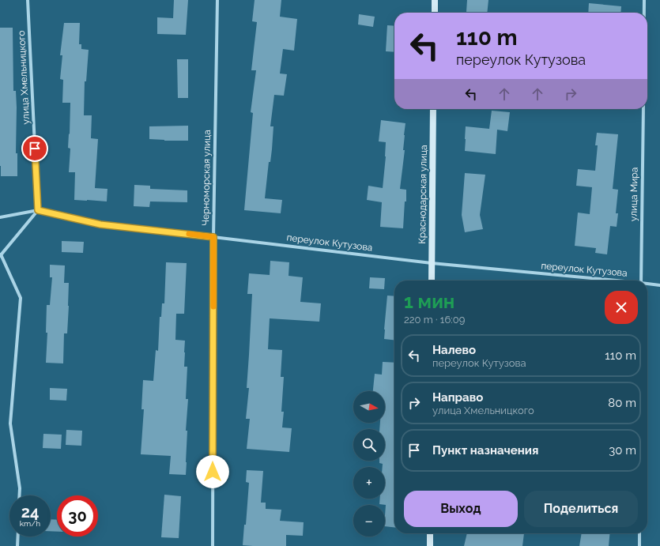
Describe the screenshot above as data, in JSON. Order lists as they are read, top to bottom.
{
  "streets": {
    "street": [
      "улица Хмельницкого",
      "Черноморская улица",
      "Краснодарская улица",
      "улица Мира",
      "переулок Кутузова"
    ]
  },
  "crossings": [
    ["улица Хмельницкого", "переулок Кутузова"],
    ["Черноморская улица", "переулок Кутузова"],
    ["Краснодарская улица", "переулок Кутузова"]
  ],
  "north": "right",
  "page": {
    "turn": ["110 m", "переулок Кутузова"],
    "heading": ["1 мин", "220 m · 16:09"],
    "list": [
      {
        "name": "Налево",
        "note": "переулок Кутузова",
        "value": "110 m"
      },
      {
        "name": "Направо",
        "note": "улица Хмельницкого",
        "value": "80 m"
      },
      {
        "name": "Пункт назначения",
        "value": "30 m"
      }
    ],
    "map_buttons": ["+", "−"],
    "buttons": ["Выход", "Поделиться"],
    "speed": "24 km/h",
    "limit": "30"
  }
}
